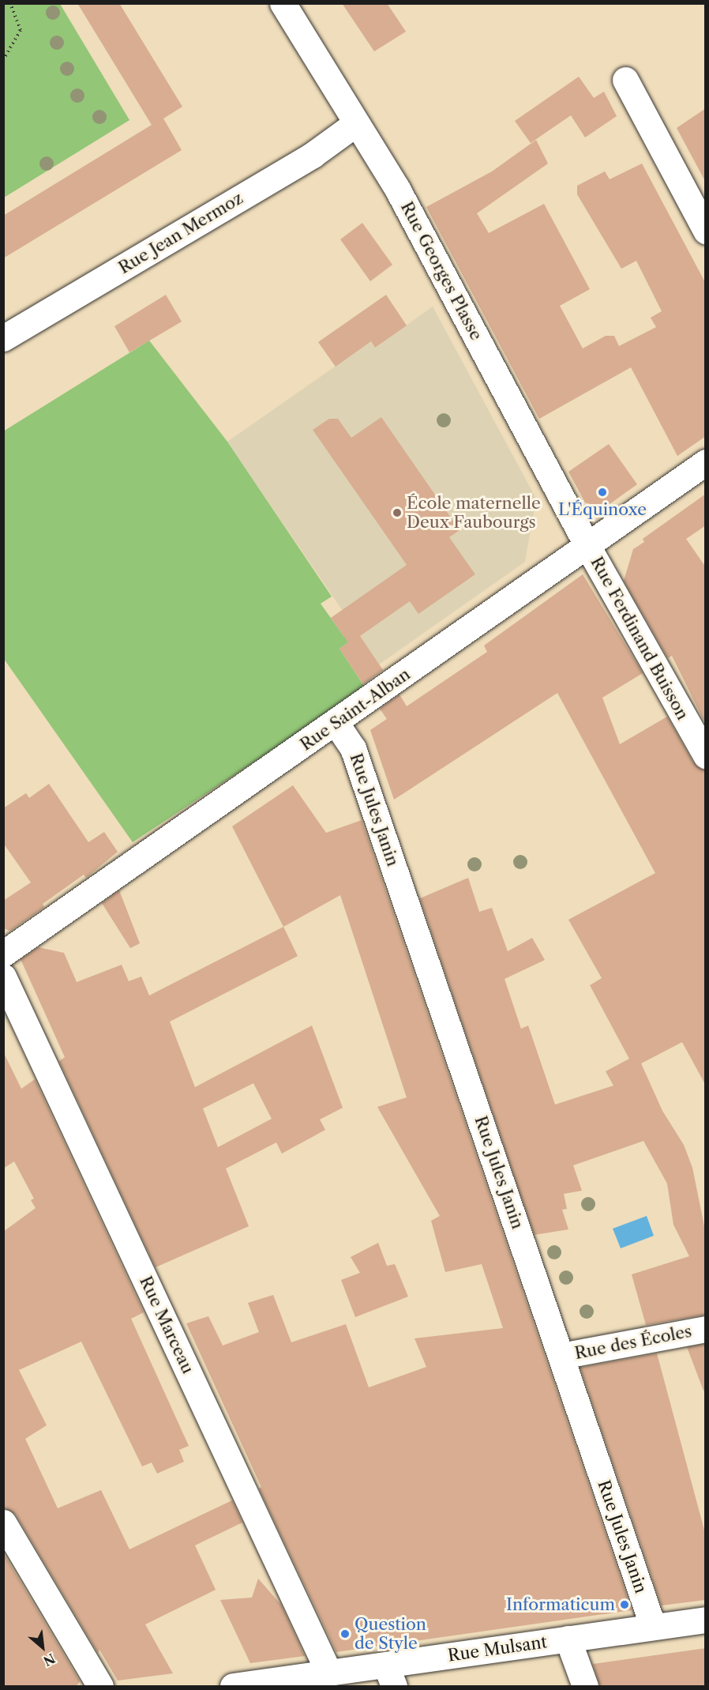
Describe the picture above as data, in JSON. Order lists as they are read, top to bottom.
{
  "streets": {
    "street": [
      "Rue Jean Mermoz",
      "Rue Georges Plasse",
      "Rue Ferdinand Buisson",
      "Rue Saint-Alban",
      "Rue Jules Janin",
      "Rue Marceau",
      "Rue des Écoles",
      "Rue Mulsant"
    ]
  },
  "crossings": [
    ["Rue Jean Mermoz", "Rue Georges Plasse"],
    ["Rue Georges Plasse", "Rue Ferdinand Buisson"],
    ["Rue Georges Plasse", "Rue Saint-Alban"],
    ["Rue Ferdinand Buisson", "Rue Saint-Alban"],
    ["Rue Saint-Alban", "Rue Jules Janin"],
    ["Rue Jules Janin", "Rue des Écoles"],
    ["Rue Jules Janin", "Rue Mulsant"],
    ["Rue Marceau", "Rue Mulsant"]
  ],
  "places": [
    "L'Équinoxe",
    "École maternelle Deux Faubourgs",
    "Informaticum",
    "Question de Style"
  ],
  "north": "bottom right"
}
